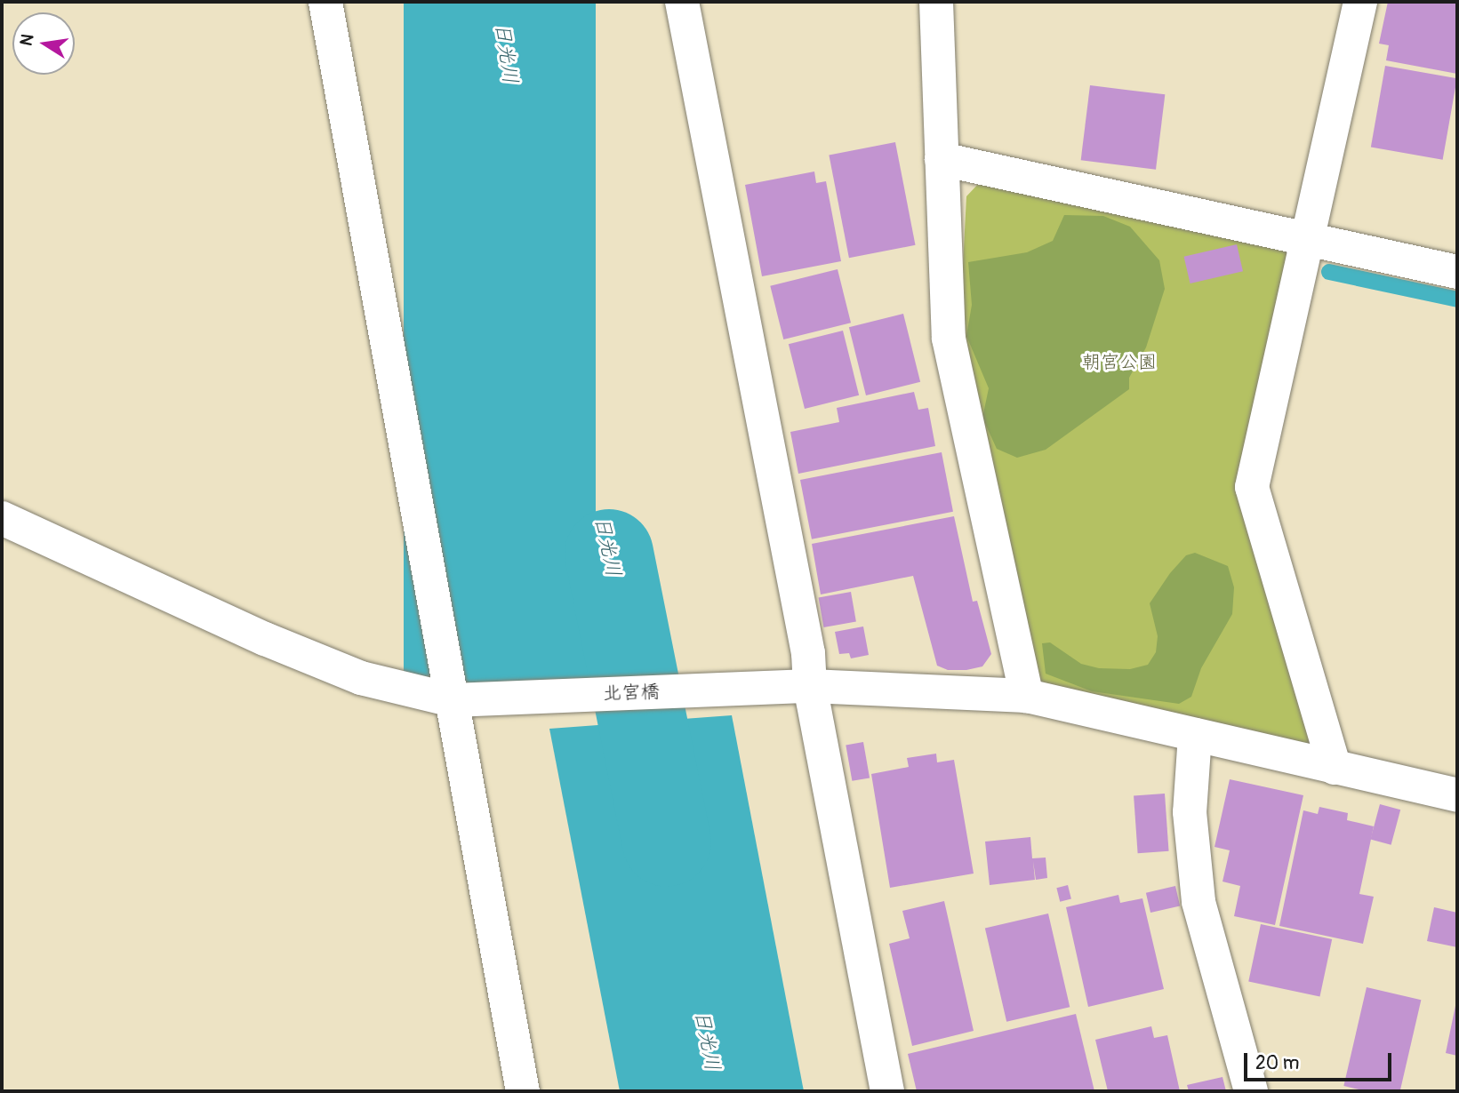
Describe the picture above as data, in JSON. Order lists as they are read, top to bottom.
{
  "streets": {
    "street": ["北宮橋"]
  },
  "water": ["日光川"],
  "parks": ["朝宮公園"],
  "scale_bar": "20 m",
  "north": "left"
}
